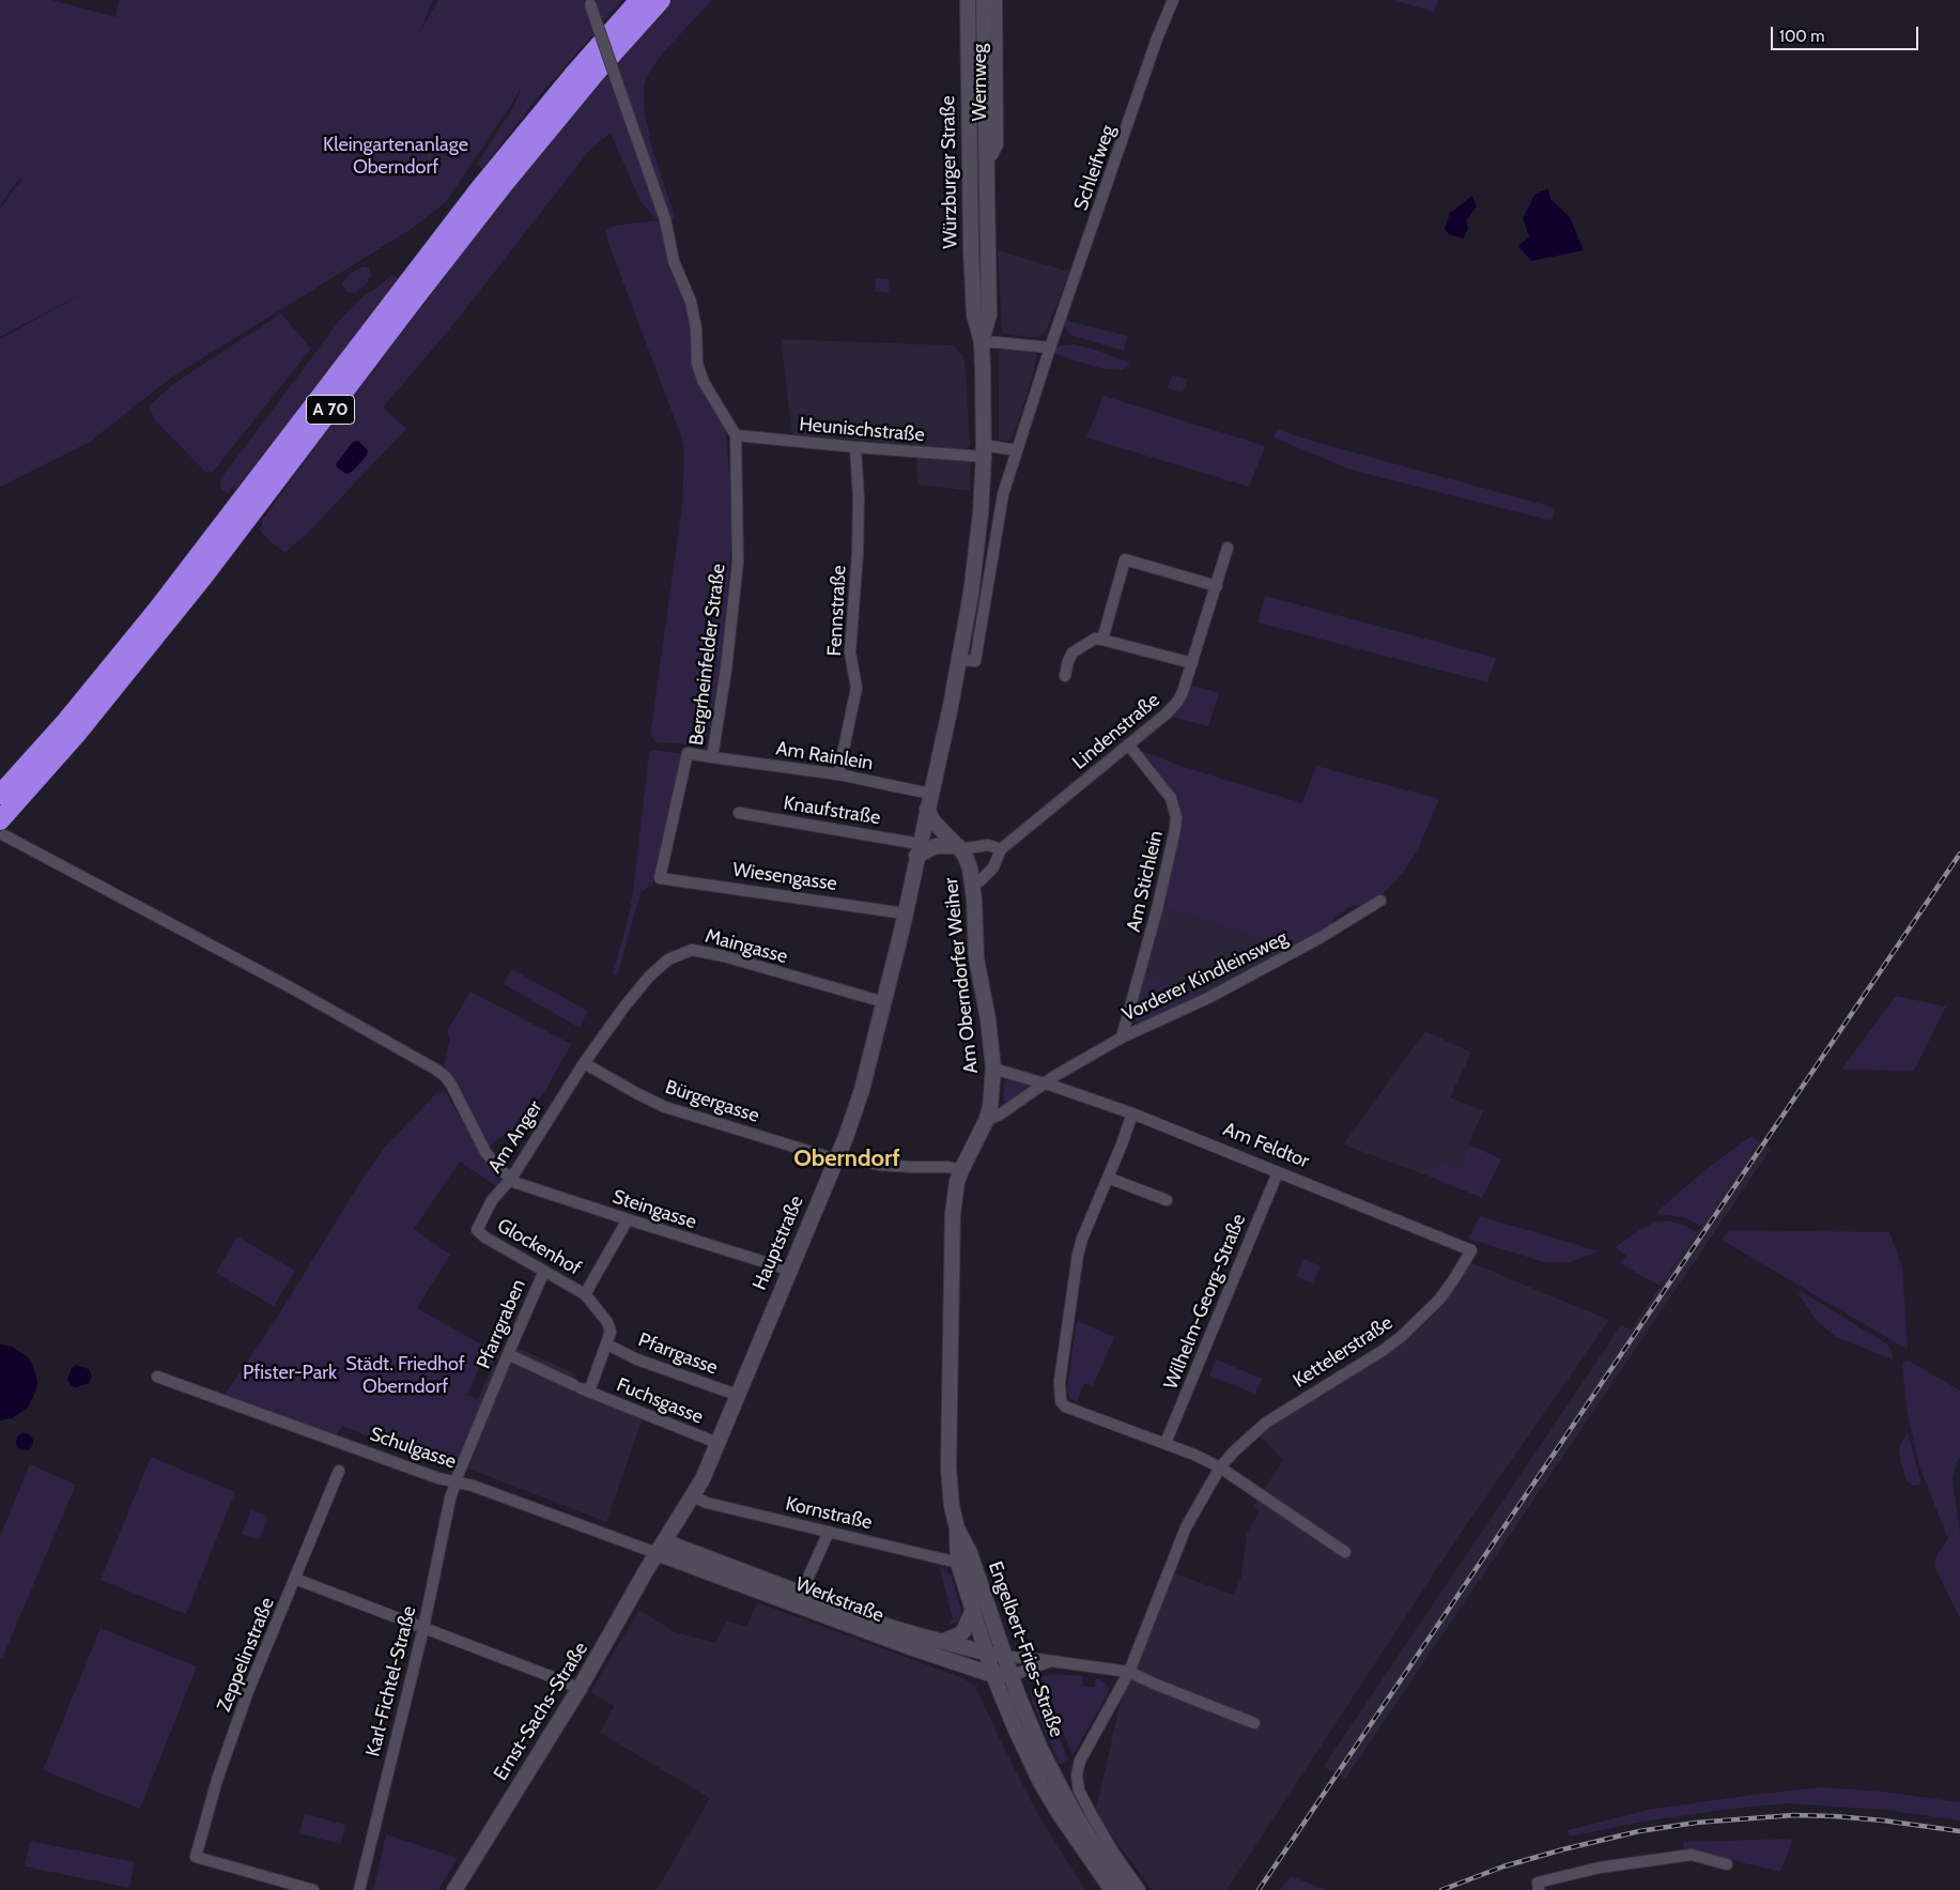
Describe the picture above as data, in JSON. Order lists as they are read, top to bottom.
{
  "streets": {
    "highway": ["A 70"],
    "main road": [
      "Würzburger Straße",
      "Am Oberndorfer Weiher",
      "Hauptstraße",
      "Werkstraße",
      "Engelbert-Fries-Straße",
      "Ernst-Sachs-Straße"
    ],
    "street": [
      "Wernweg",
      "Schleifweg",
      "Heunischstraße",
      "Fennstraße",
      "Bergrheinfelder Straße",
      "Lindenstraße",
      "Am Rainlein",
      "Knaufstraße",
      "Wiesengasse",
      "Am Stichlein",
      "Maingasse",
      "Vorderer Kindleinsweg",
      "Bürgergasse",
      "Am Anger",
      "Am Feldtor",
      "Steingasse",
      "Glockenhof",
      "Wilhelm-Georg-Straße",
      "Pfarrgraben",
      "Kettelerstraße",
      "Pfarrgasse",
      "Fuchsgasse",
      "Schulgasse",
      "Kornstraße",
      "Zeppelinstraße",
      "Karl-Fichtel-Straße"
    ]
  },
  "crossings": [
    ["Wernweg", "Würzburger Straße"],
    ["Würzburger Straße", "Heunischstraße"],
    ["Würzburger Straße", "Am Rainlein"],
    ["Würzburger Straße", "Am Oberndorfer Weiher"],
    ["Würzburger Straße", "Hauptstraße"],
    ["Heunischstraße", "Fennstraße"],
    ["Heunischstraße", "Bergrheinfelder Straße"],
    ["Fennstraße", "Am Rainlein"],
    ["Bergrheinfelder Straße", "Am Rainlein"],
    ["Bergrheinfelder Straße", "Wiesengasse"],
    ["Lindenstraße", "Am Stichlein"],
    ["Lindenstraße", "Am Oberndorfer Weiher"],
    ["Am Rainlein", "Am Oberndorfer Weiher"],
    ["Am Rainlein", "Hauptstraße"],
    ["Knaufstraße", "Hauptstraße"],
    ["Wiesengasse", "Hauptstraße"],
    ["Am Stichlein", "Vorderer Kindleinsweg"],
    ["Maingasse", "Bürgergasse"],
    ["Maingasse", "Am Anger"],
    ["Maingasse", "Hauptstraße"],
    ["Am Oberndorfer Weiher", "Am Feldtor"],
    ["Am Oberndorfer Weiher", "Hauptstraße"],
    ["Vorderer Kindleinsweg", "Am Feldtor"],
    ["Bürgergasse", "Am Anger"],
    ["Bürgergasse", "Hauptstraße"],
    ["Am Anger", "Steingasse"],
    ["Am Anger", "Glockenhof"],
    ["Am Feldtor", "Wilhelm-Georg-Straße"],
    ["Am Feldtor", "Kettelerstraße"],
    ["Steingasse", "Hauptstraße"],
    ["Steingasse", "Glockenhof"],
    ["Hauptstraße", "Pfarrgasse"],
    ["Hauptstraße", "Fuchsgasse"],
    ["Hauptstraße", "Schulgasse"],
    ["Hauptstraße", "Kornstraße"],
    ["Hauptstraße", "Werkstraße"],
    ["Hauptstraße", "Ernst-Sachs-Straße"],
    ["Glockenhof", "Pfarrgraben"],
    ["Glockenhof", "Pfarrgasse"],
    ["Glockenhof", "Fuchsgasse"],
    ["Pfarrgraben", "Fuchsgasse"],
    ["Pfarrgraben", "Schulgasse"],
    ["Pfarrgraben", "Karl-Fichtel-Straße"],
    ["Pfarrgasse", "Fuchsgasse"],
    ["Schulgasse", "Werkstraße"],
    ["Schulgasse", "Karl-Fichtel-Straße"],
    ["Schulgasse", "Ernst-Sachs-Straße"],
    ["Kornstraße", "Engelbert-Fries-Straße"],
    ["Werkstraße", "Engelbert-Fries-Straße"],
    ["Werkstraße", "Ernst-Sachs-Straße"]
  ],
  "districts": ["Oberndorf"],
  "parks": ["Kleingartenanlage Oberndorf", "Städt. Friedhof Oberndorf", "Pfister-Park"],
  "scale_bar": "100 m"
}
